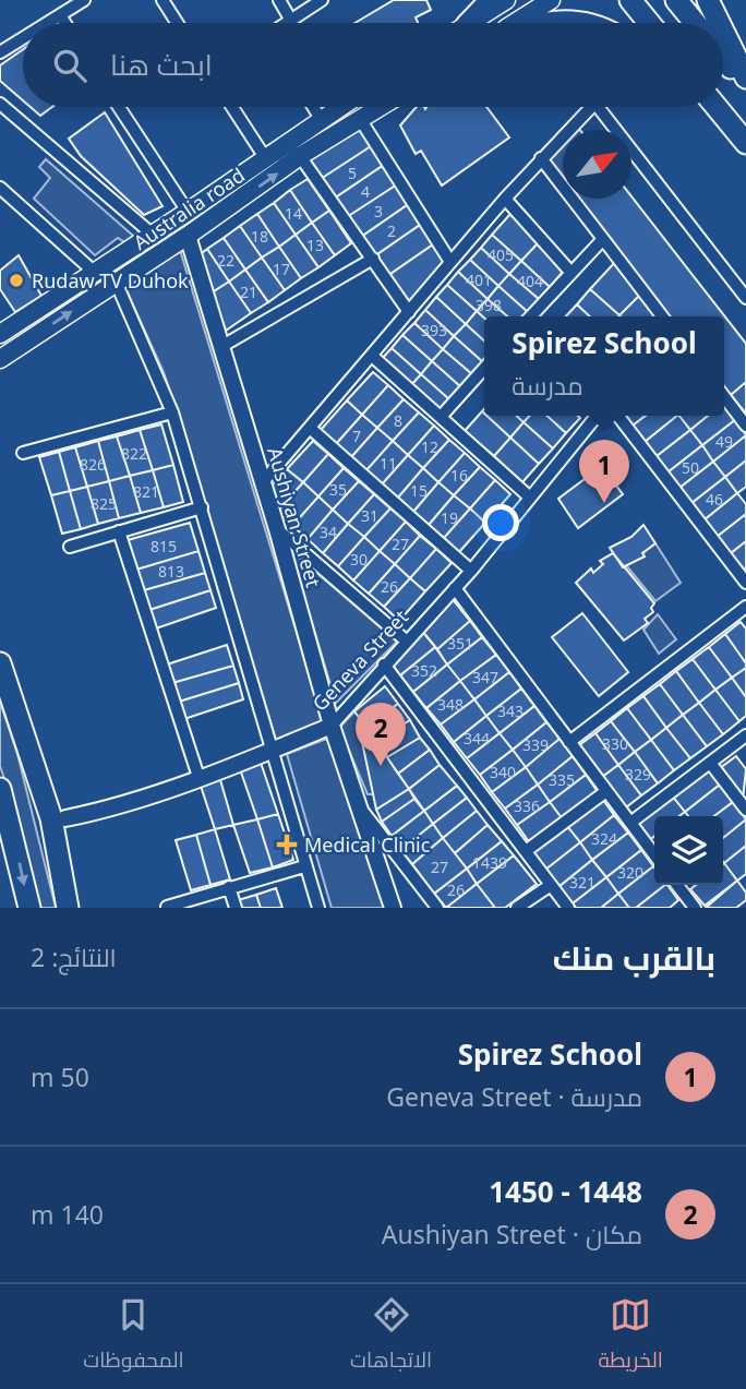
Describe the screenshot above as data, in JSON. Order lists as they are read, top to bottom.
{
  "streets": {
    "main road": ["Australia road"],
    "street": ["Aushiyan Street", "Geneva Street"]
  },
  "crossings": [
    ["Australia road", "Aushiyan Street"],
    ["Aushiyan Street", "Geneva Street"]
  ],
  "places": {
    "other": ["Rudaw TV Duhok"],
    "health": ["Medical Clinic"]
  },
  "house_numbers": [
    "5",
    "4",
    "3",
    "14",
    "2",
    "18",
    "13",
    "405",
    "22",
    "17",
    "401",
    "404",
    "21",
    "398",
    "393",
    "8",
    "7",
    "49",
    "12",
    "822",
    "11",
    "826",
    "50",
    "16",
    "35",
    "15",
    "821",
    "46",
    "825",
    "31",
    "19",
    "34",
    "27",
    "815",
    "30",
    "813",
    "26",
    "351",
    "352",
    "347",
    "348",
    "343",
    "344",
    "330",
    "339",
    "340",
    "329",
    "335",
    "336",
    "324",
    "1439",
    "27",
    "320",
    "321",
    "26"
  ],
  "north": "top right",
  "page": {
    "search": "ابحث هنا",
    "popup": ["Spirez School", "مدرسة"],
    "pins": ["1", "2"],
    "heading": ["بالقرب منك", "النتائج: 2"],
    "list": [
      {
        "mark": "1",
        "name": "Spirez School",
        "note": "مدرسة · Geneva Street",
        "value": "50 m"
      },
      {
        "mark": "2",
        "name": "1448 - 1450",
        "note": "مكان · Aushiyan Street",
        "value": "140 m"
      }
    ],
    "nav": ["الخريطة", "الاتجاهات", "المحفوظات"]
  }
}
